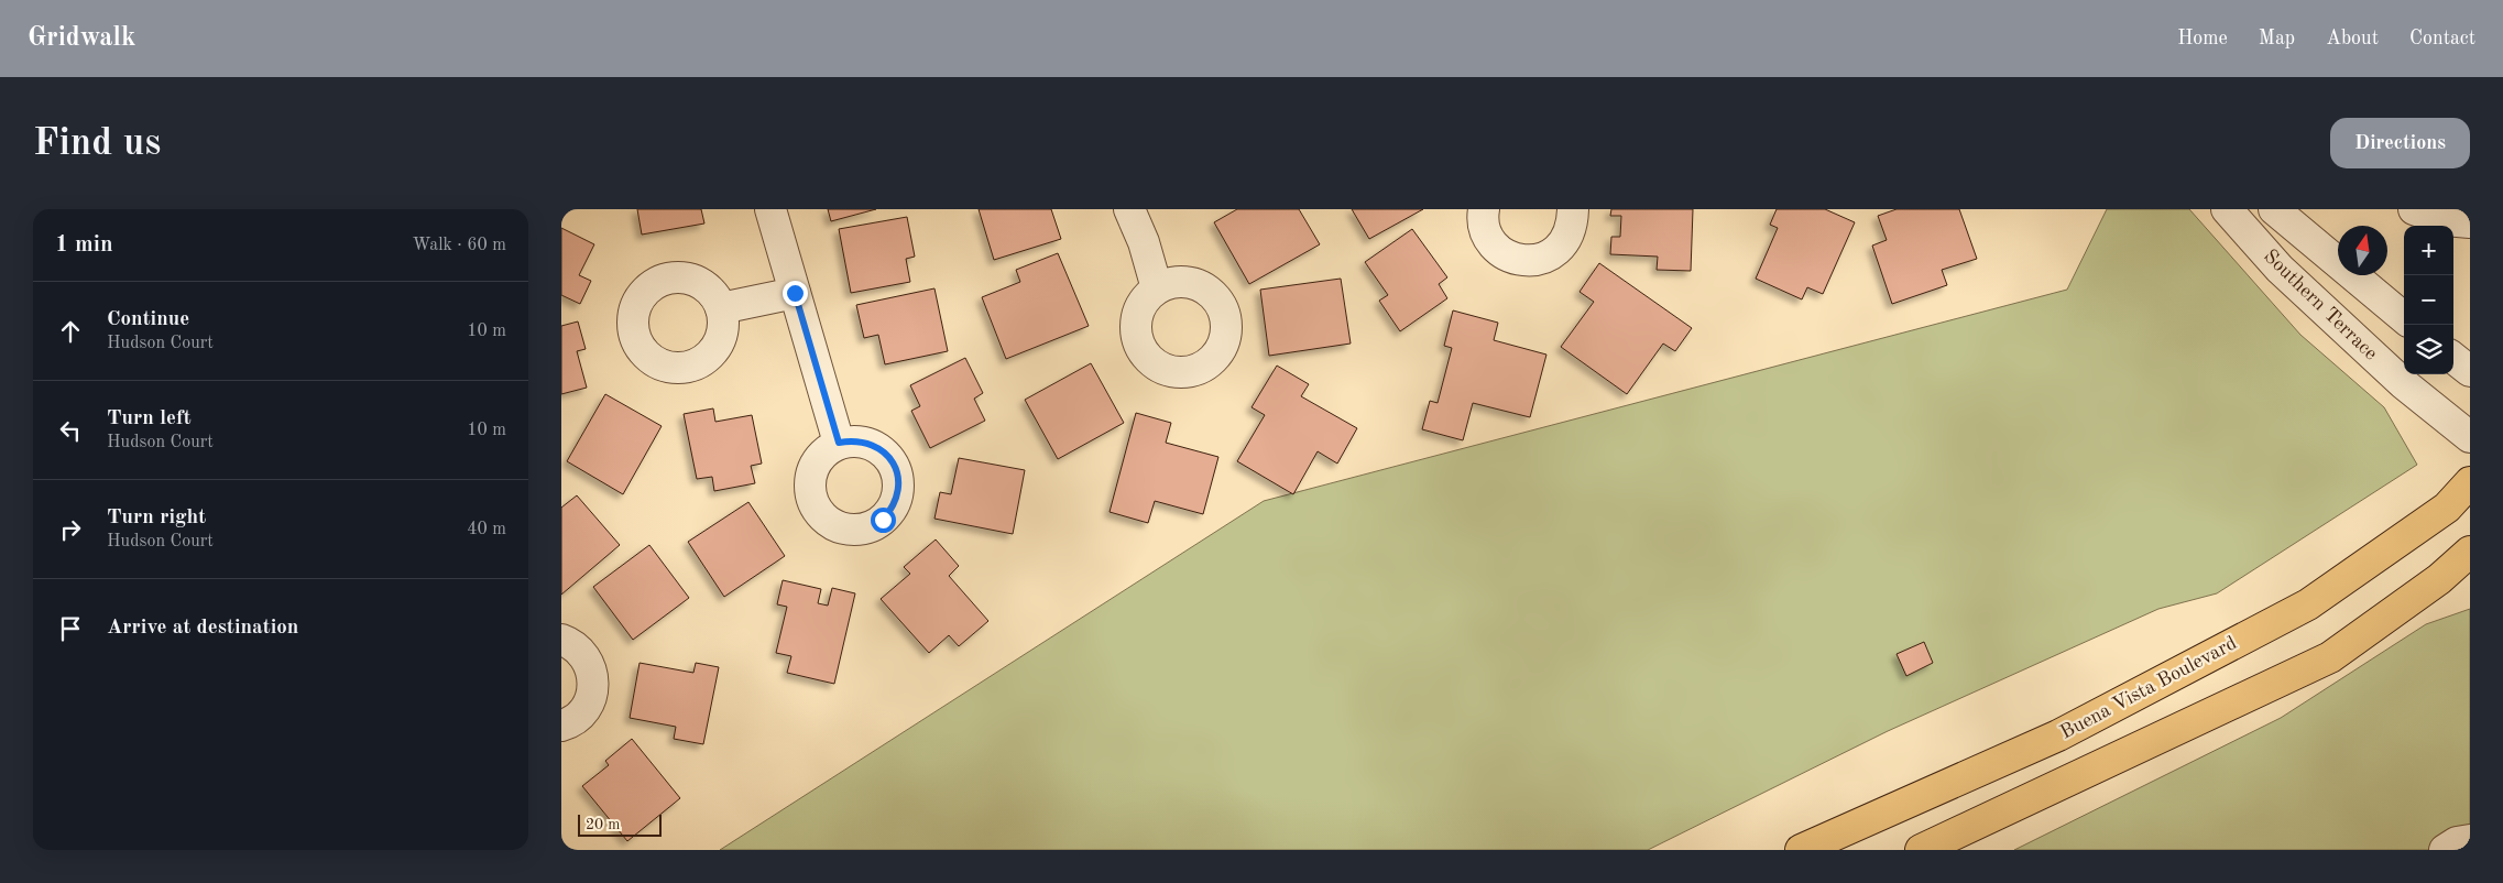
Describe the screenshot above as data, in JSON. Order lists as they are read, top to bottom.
{
  "streets": {
    "main road": ["Buena Vista Boulevard"],
    "street": ["Southern Terrace"]
  },
  "scale_bar": "20 m",
  "north": "top",
  "page": {
    "header": "Gridwalk",
    "nav": [
      "Home",
      "Map",
      "About",
      "Contact"
    ],
    "buttons": "Directions",
    "title": "Find us",
    "heading": ["1 min", "Walk · 60 m"],
    "map_buttons": ["+", "−"],
    "list": [
      ["Continue", "Hudson Court", "10 m"],
      ["Turn left", "Hudson Court", "10 m"],
      ["Turn right", "Hudson Court", "40 m"],
      "Arrive at destination"
    ],
    "scale": "20 m"
  }
}
